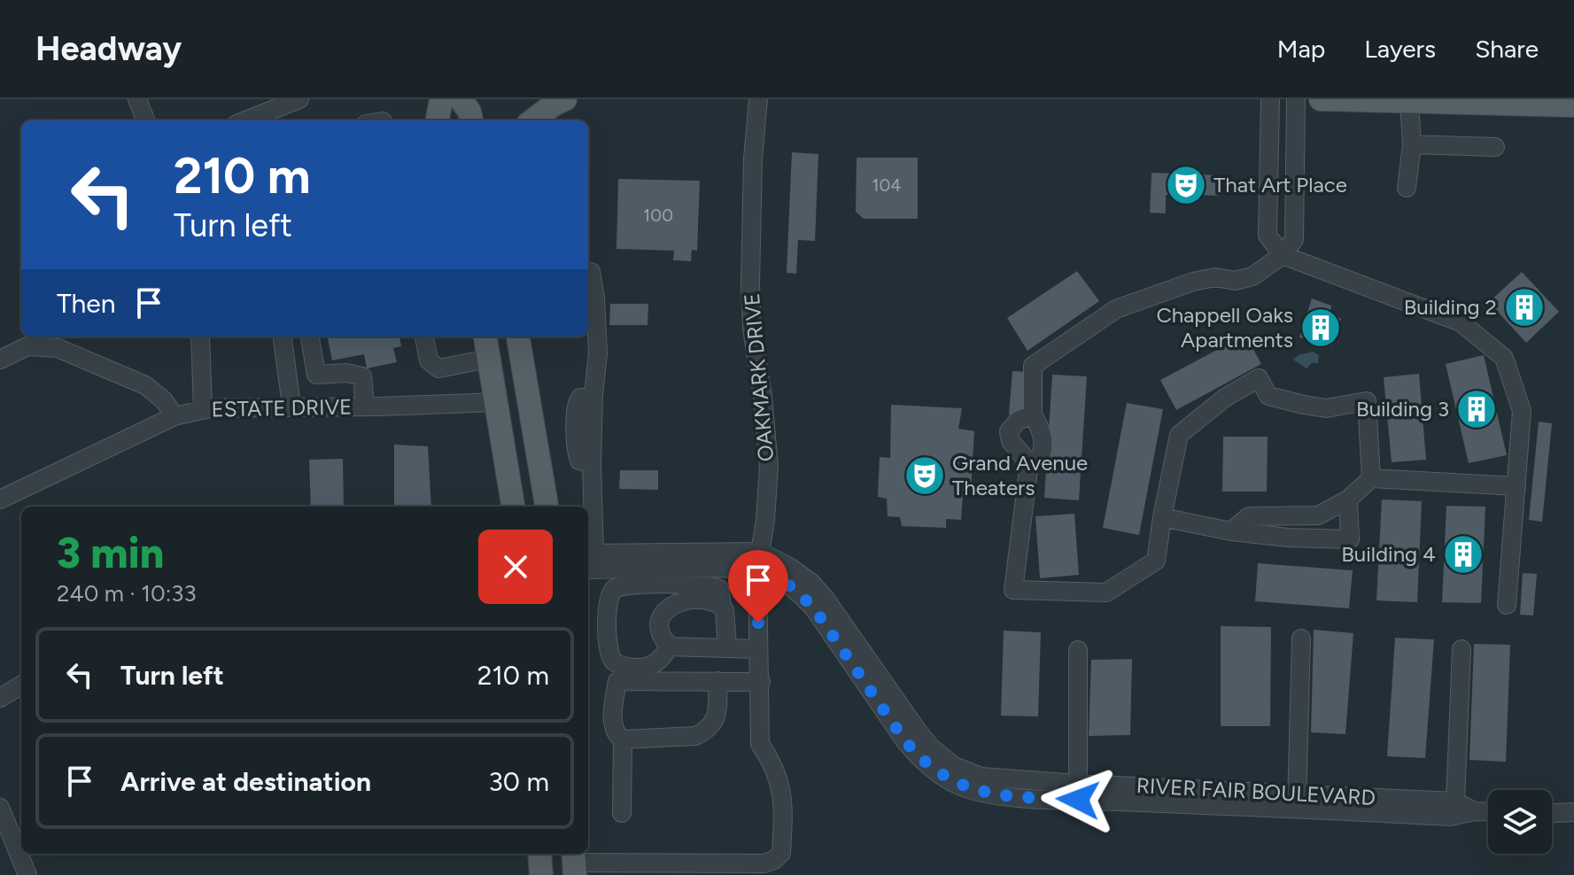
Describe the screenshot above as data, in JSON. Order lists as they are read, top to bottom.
{
  "streets": {
    "street": ["OAKMARK DRIVE", "ESTATE DRIVE", "RIVER FAIR BOULEVARD"]
  },
  "crossings": [
    ["OAKMARK DRIVE", "RIVER FAIR BOULEVARD"]
  ],
  "places": {
    "theatre": ["That Art Place", "Grand Avenue Theaters"],
    "building": [
      "Building 2",
      "Chappell Oaks Apartments",
      "Building 3",
      "Building 4"
    ]
  },
  "house_numbers": ["104", "100"],
  "page": {
    "header": "Headway",
    "nav": ["Map", "Layers", "Share"],
    "turn": ["210 m", "Turn left"],
    "then": "Then",
    "heading": ["3 min", "240 m · 10:33"],
    "list": [
      {
        "name": "Turn left",
        "value": "210 m"
      },
      {
        "name": "Arrive at destination",
        "value": "30 m"
      }
    ]
  }
}
